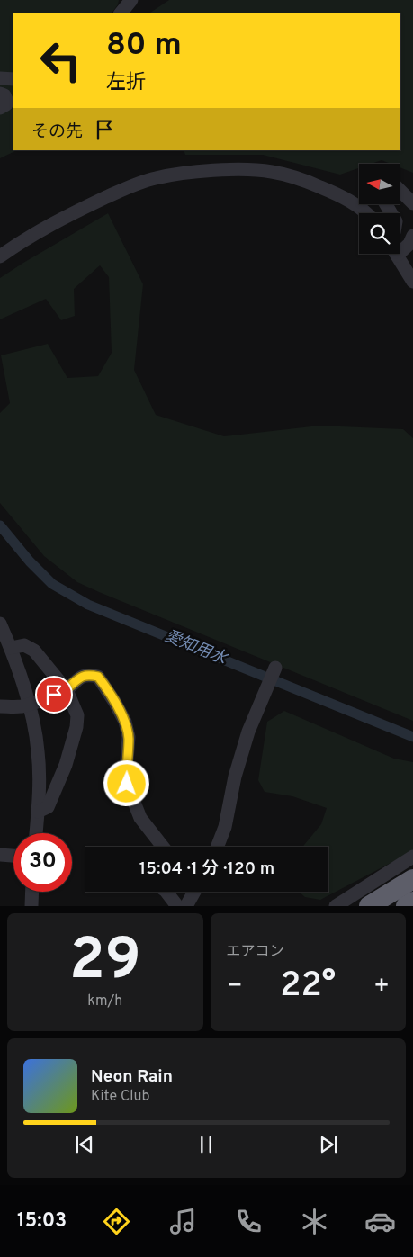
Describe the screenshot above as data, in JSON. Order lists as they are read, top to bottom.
{
  "water": ["愛知用水"],
  "north": "left",
  "page": {
    "turn": ["80 m", "左折"],
    "then": "その先",
    "limit": "30",
    "trip": "15:04 · 1 分 · 120 m",
    "tile": [
      ["29", "km/h"],
      "エアコン"
    ],
    "heat": ["−", "22°", "+"],
    "song": ["Neon Rain", "Kite Club"],
    "tabs": "15:03"
  }
}
